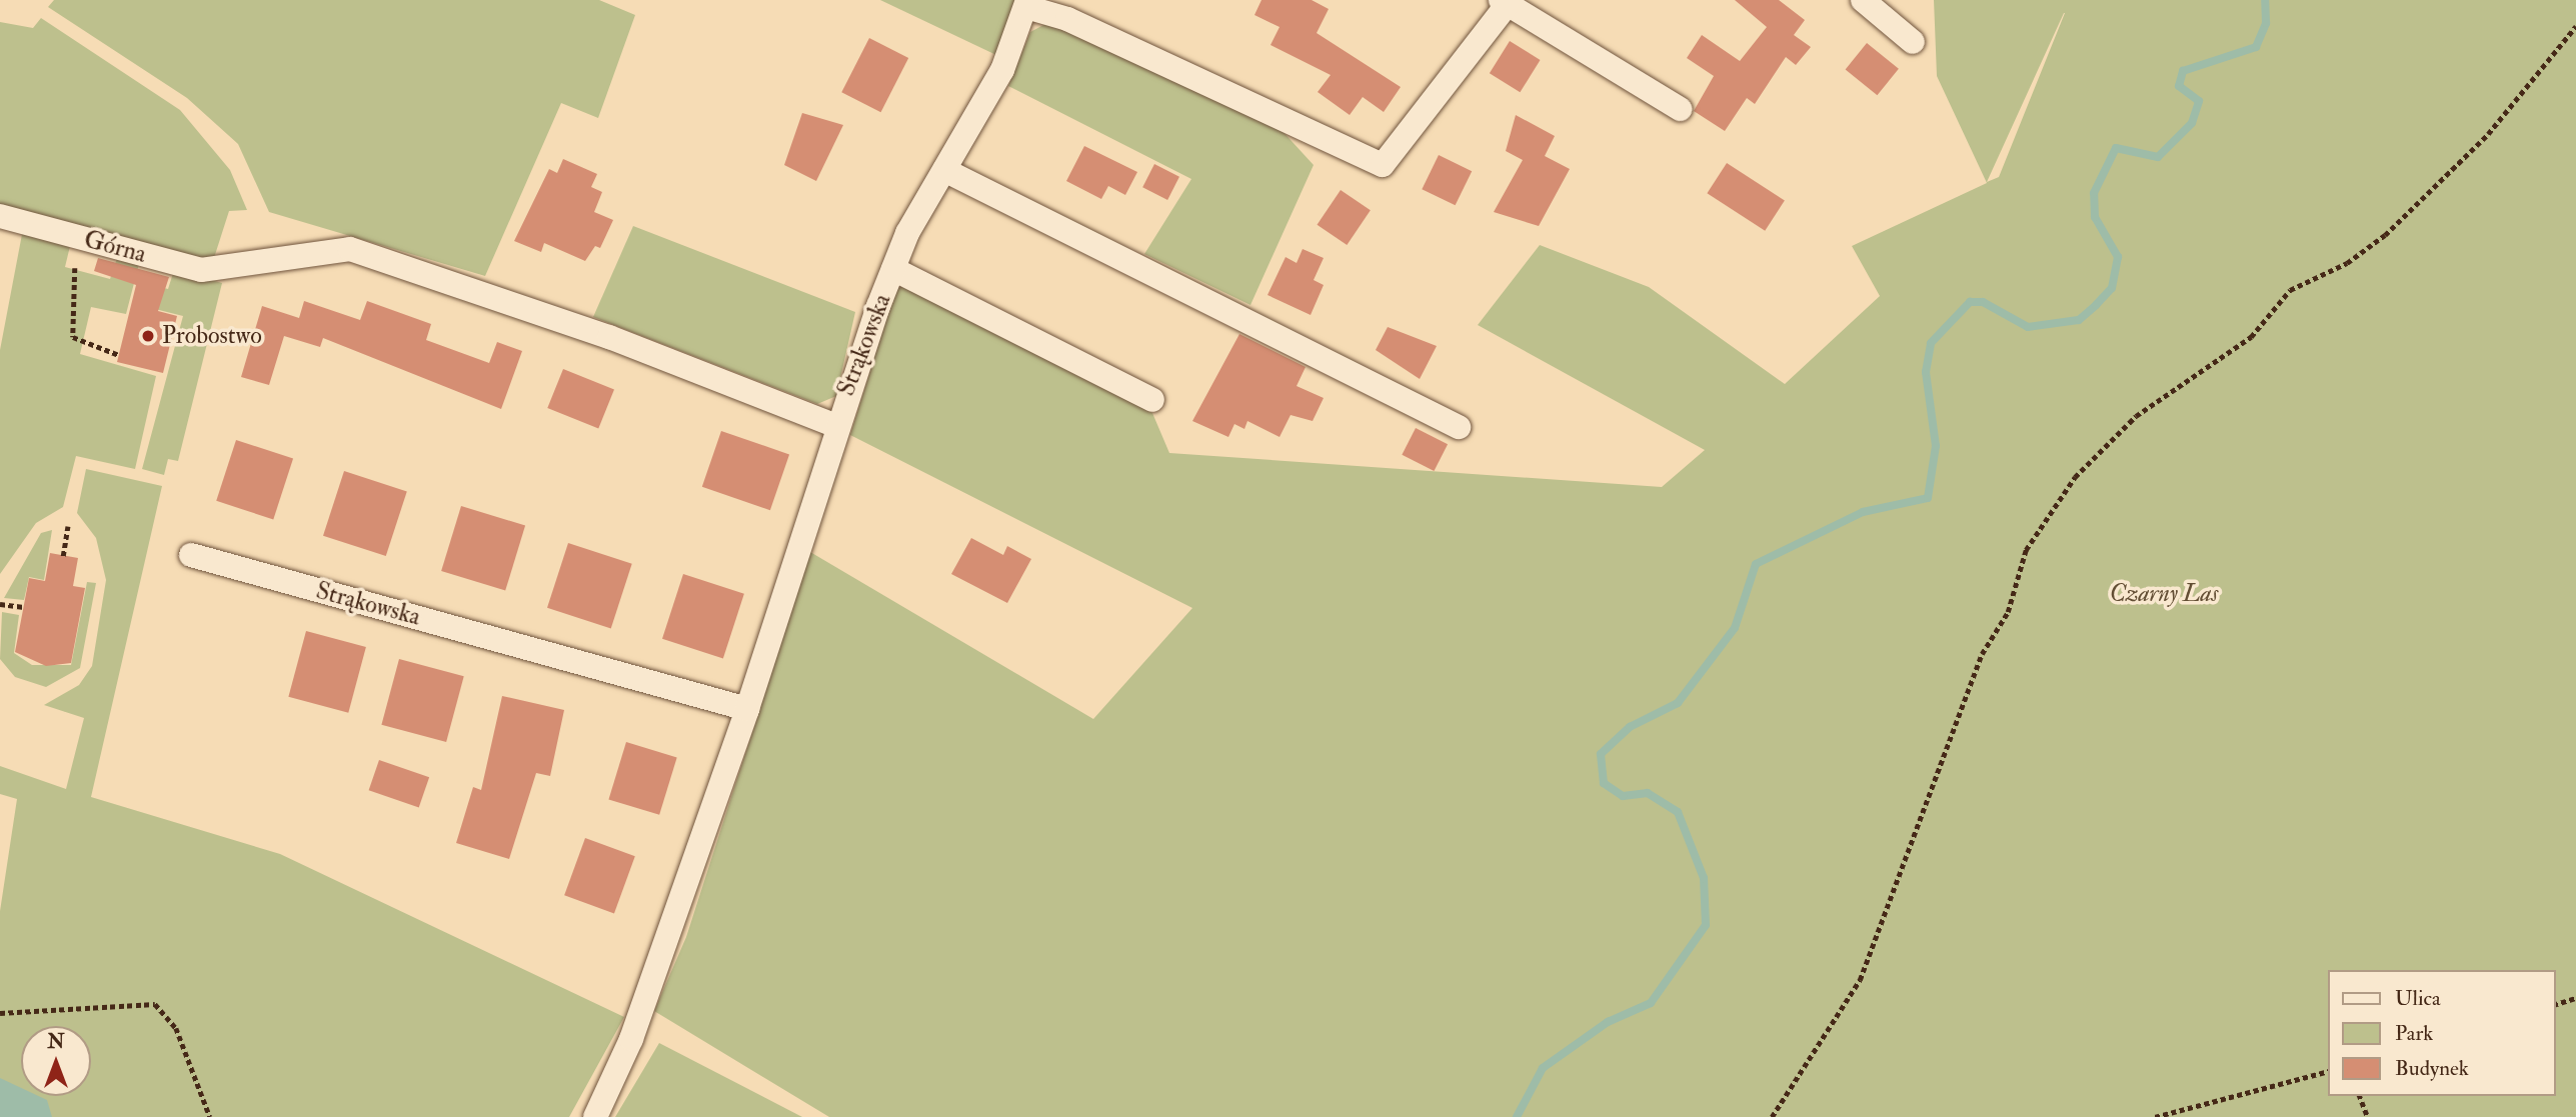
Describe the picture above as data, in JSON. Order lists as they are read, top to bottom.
{
  "streets": {
    "street": ["Górna", "Strąkowska"]
  },
  "crossings": [
    ["Górna", "Strąkowska"]
  ],
  "parks": ["Czarny Las"],
  "places": ["Probostwo"],
  "legend": ["Ulica", "Park", "Budynek"],
  "north": "top"
}
